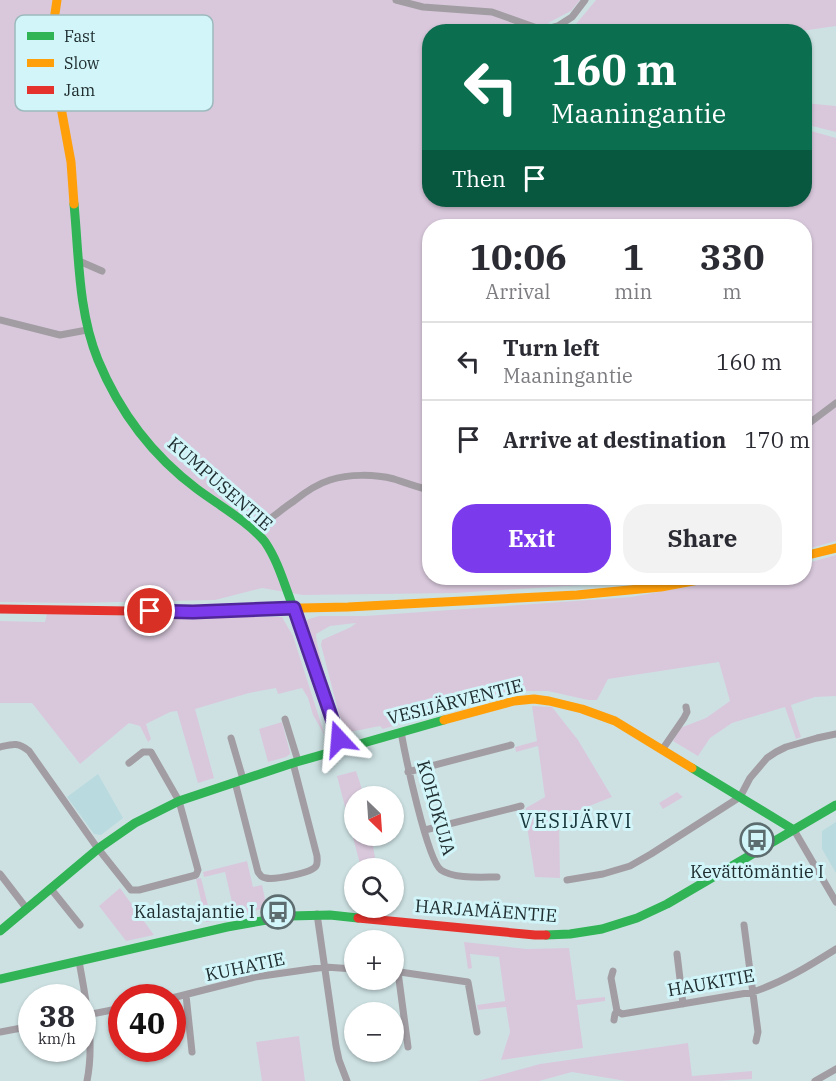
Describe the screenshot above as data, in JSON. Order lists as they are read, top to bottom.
{
  "streets": {
    "street": [
      "KUMPUSENTIE",
      "VESIJÄRVENTIE",
      "KOHOKUJA",
      "HARJAMÄENTIE",
      "KUHATIE",
      "HAUKITIE"
    ]
  },
  "crossings": [
    ["KUMPUSENTIE", "VESIJÄRVENTIE"],
    ["VESIJÄRVENTIE", "KOHOKUJA"],
    ["VESIJÄRVENTIE", "HARJAMÄENTIE"]
  ],
  "districts": ["VESIJÄRVI"],
  "places": {
    "bus stop": ["Kevättömäntie I", "Kalastajantie I"]
  },
  "legend": ["Fast", "Slow", "Jam"],
  "north": "bottom right",
  "page": {
    "turn": ["160 m", "Maaningantie"],
    "then": "Then",
    "eta": [
      "10:06",
      "Arrival",
      "1",
      "min",
      "330",
      "m"
    ],
    "list": [
      {
        "name": "Turn left",
        "note": "Maaningantie",
        "value": "160 m"
      },
      {
        "name": "Arrive at destination",
        "value": "170 m"
      }
    ],
    "buttons": ["Exit", "Share"],
    "map_buttons": ["+", "−"],
    "speed": "38 km/h",
    "limit": "40"
  }
}
